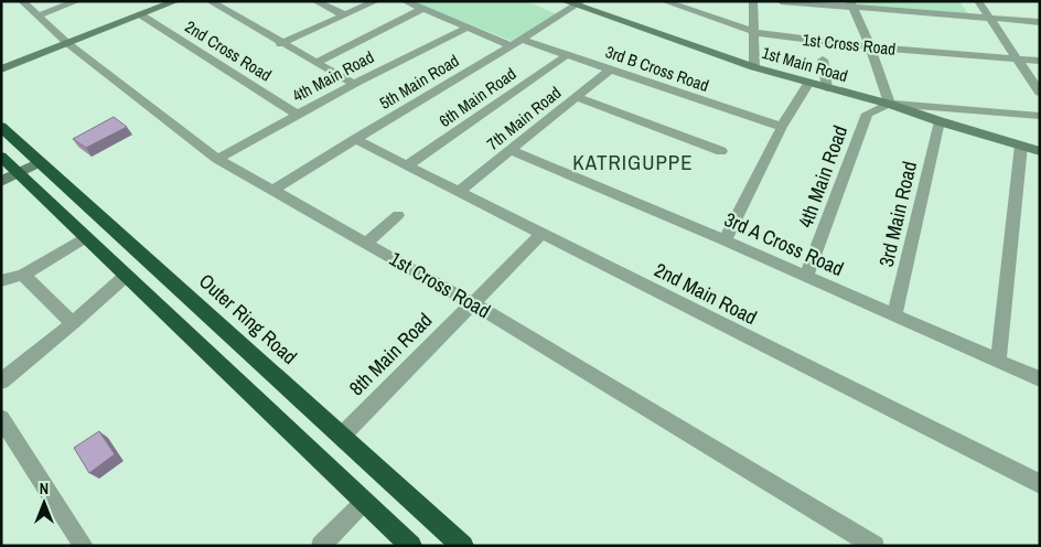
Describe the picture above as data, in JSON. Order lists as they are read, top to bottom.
{
  "streets": {
    "highway": ["Outer Ring Road"],
    "street": [
      "1st Cross Road",
      "2nd Cross Road",
      "1st Main Road",
      "3rd B Cross Road",
      "4th Main Road",
      "5th Main Road",
      "6th Main Road",
      "7th Main Road",
      "3rd Main Road",
      "3rd A Cross Road",
      "2nd Main Road",
      "8th Main Road"
    ]
  },
  "crossings": [
    ["1st Cross Road", "4th Main Road"],
    ["1st Cross Road", "5th Main Road"],
    ["1st Cross Road", "8th Main Road"],
    ["2nd Cross Road", "4th Main Road"],
    ["1st Main Road", "4th Main Road"],
    ["1st Main Road", "5th Main Road"],
    ["1st Main Road", "3rd Main Road"],
    ["3rd B Cross Road", "5th Main Road"],
    ["3rd B Cross Road", "6th Main Road"],
    ["3rd B Cross Road", "7th Main Road"],
    ["4th Main Road", "3rd A Cross Road"],
    ["5th Main Road", "2nd Main Road"],
    ["6th Main Road", "2nd Main Road"],
    ["7th Main Road", "3rd A Cross Road"],
    ["7th Main Road", "2nd Main Road"],
    ["3rd Main Road", "3rd A Cross Road"],
    ["2nd Main Road", "8th Main Road"],
    ["Outer Ring Road", "8th Main Road"]
  ],
  "districts": ["KATRIGUPPE"],
  "north": "top"
}
